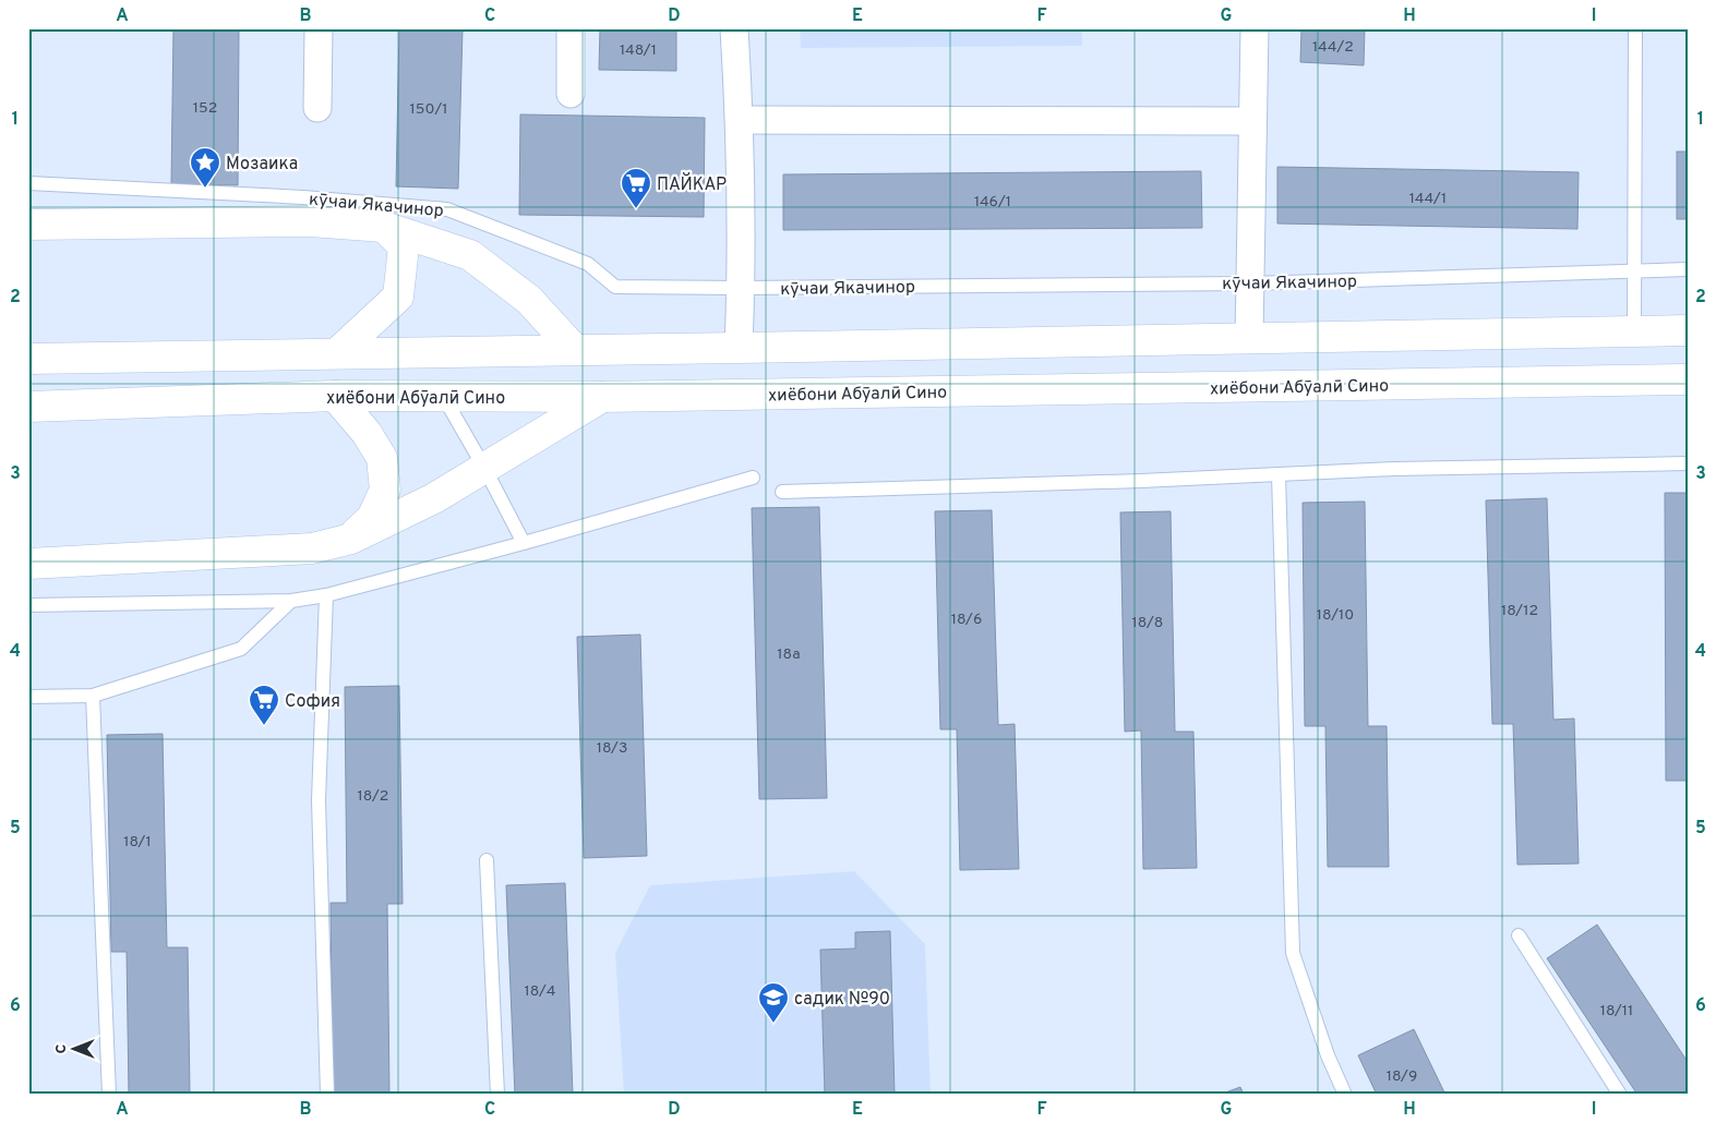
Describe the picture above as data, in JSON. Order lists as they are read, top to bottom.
{
  "streets": {
    "main road": ["хиёбони Абӯалӣ Сино"],
    "lane": ["кӯчаи Якачинор"]
  },
  "places": {
    "place": ["Мозаика"],
    "supermarket": ["ПАЙКАР", "София"],
    "school or university": ["садик №90"]
  },
  "house_numbers": [
    "144/2",
    "148/1",
    "152",
    "150/1",
    "144/1",
    "146/1",
    "18/12",
    "18/10",
    "18/6",
    "18/8",
    "18a",
    "18/3",
    "18/2",
    "18/1",
    "18/4",
    "18/11",
    "18/9"
  ],
  "north": "left",
  "grid": {
    "columns": [
      "A",
      "B",
      "C",
      "D",
      "E",
      "F",
      "G",
      "H",
      "I"
    ],
    "rows": [
      "1",
      "2",
      "3",
      "4",
      "5",
      "6"
    ]
  }
}
